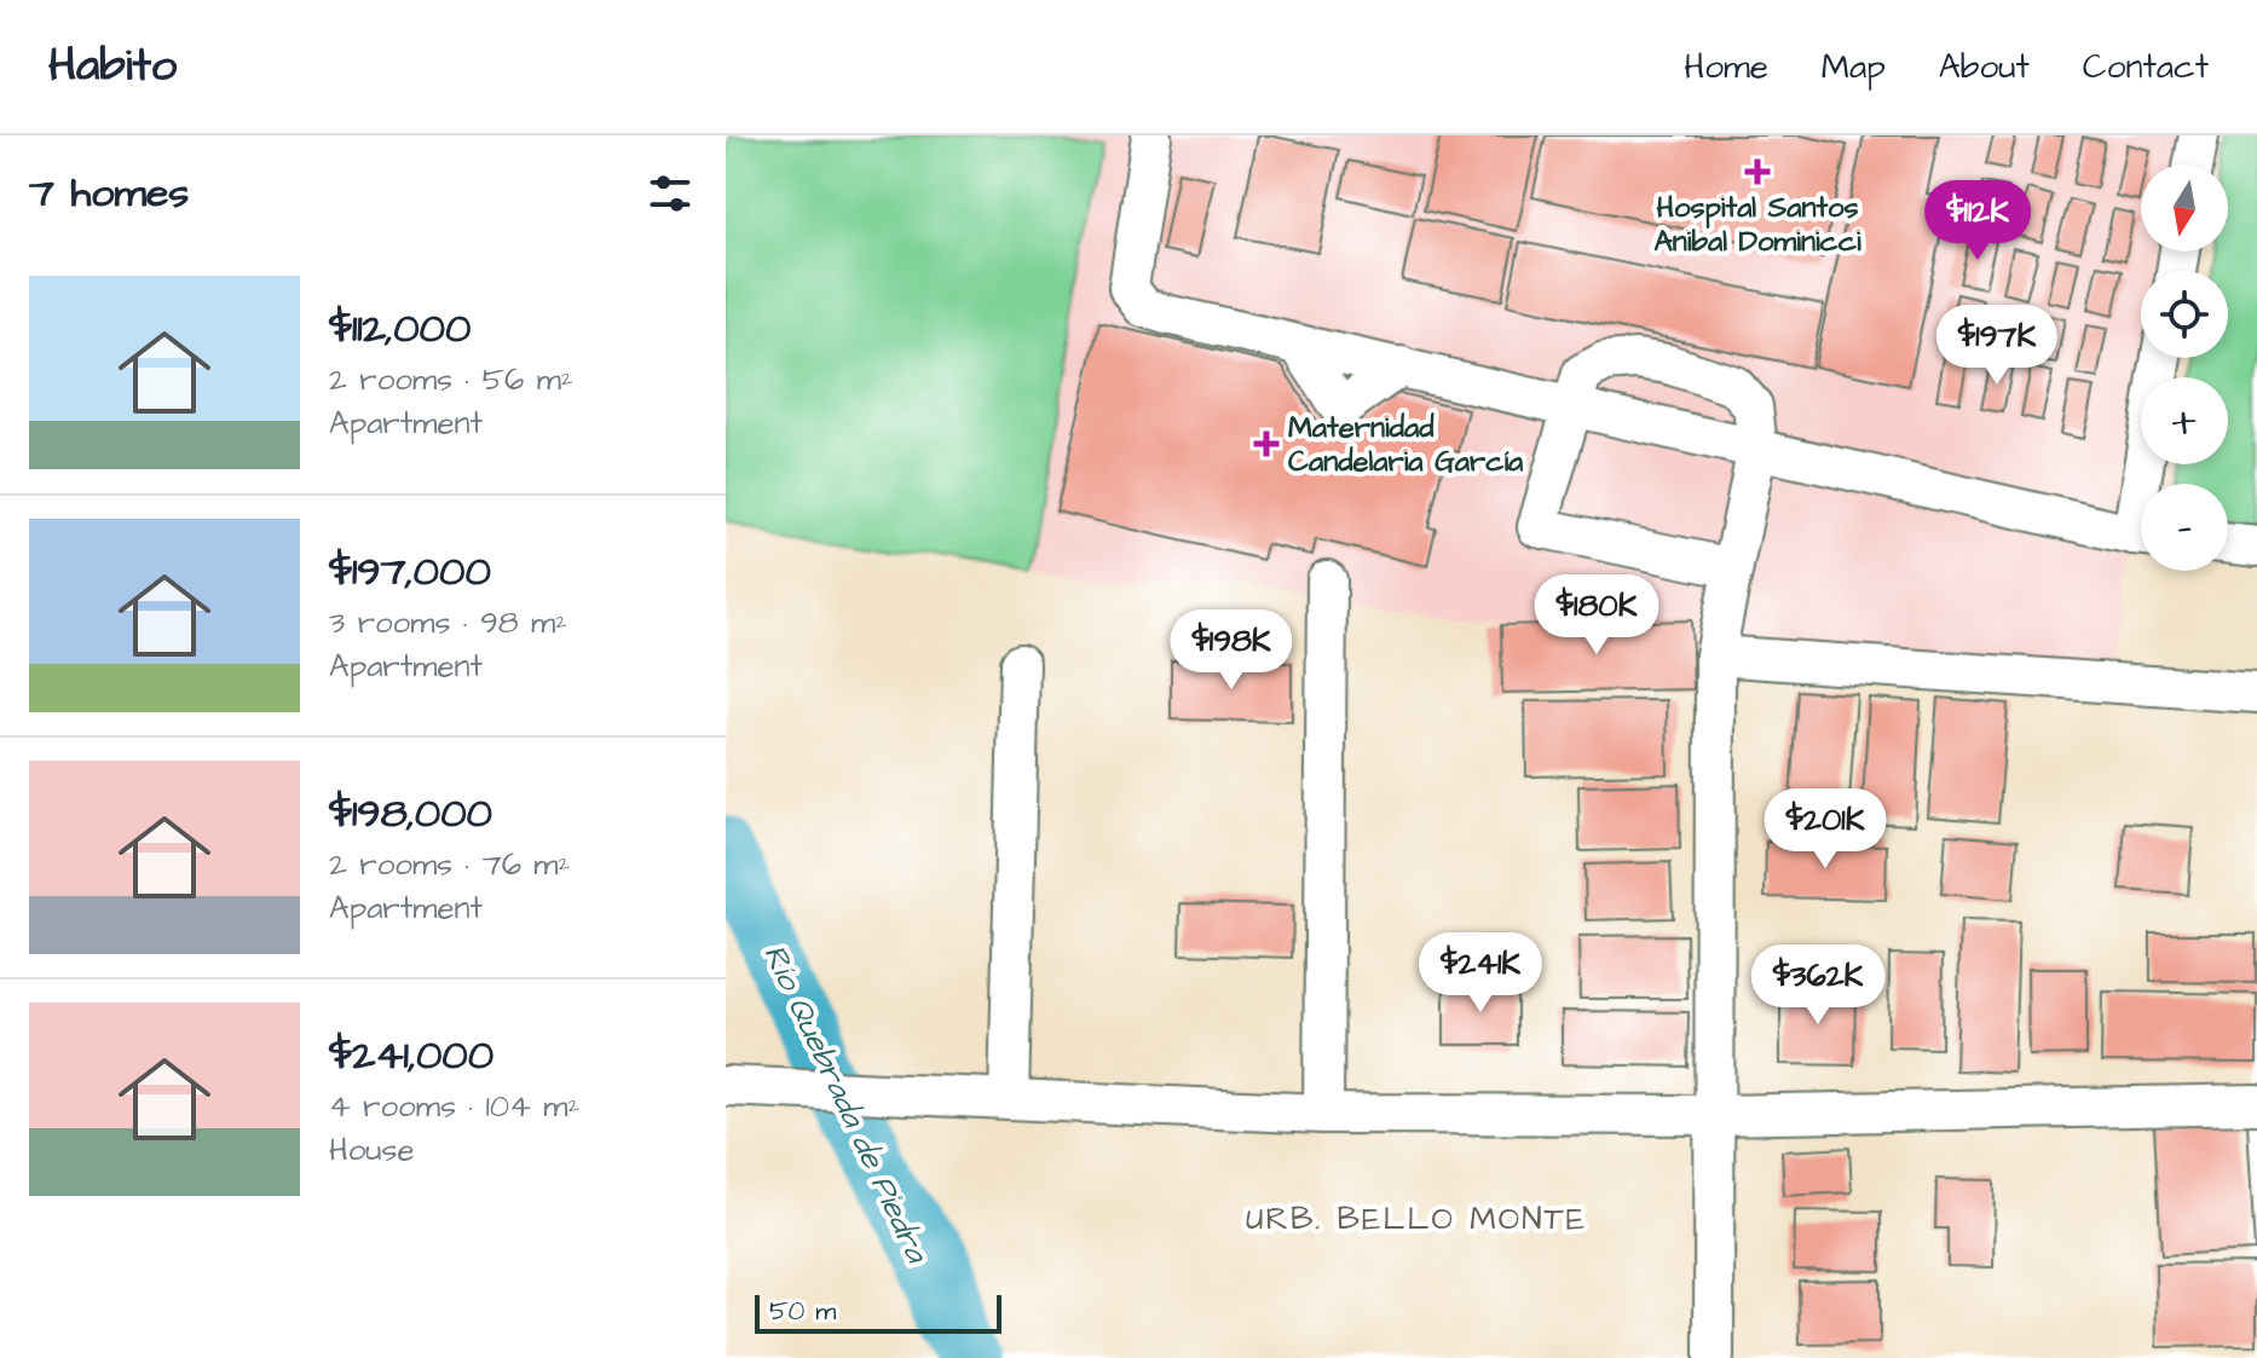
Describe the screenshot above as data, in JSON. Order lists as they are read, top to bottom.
{
  "districts": ["URB. BELLO MONTE"],
  "water": ["Río Quebrada de Piedra"],
  "places": {
    "health": ["Hospital Santos Anibal Dominicci", "Maternidad Candelaria García"]
  },
  "scale_bar": "50 m",
  "north": "bottom",
  "page": {
    "header": "Habito",
    "nav": [
      "Home",
      "Map",
      "About",
      "Contact"
    ],
    "heading": "7 homes",
    "map_buttons": ["+", "−"],
    "price": [
      "$112K",
      "$197K",
      "$180K",
      "$198K",
      "$201K",
      "$241K",
      "$362K"
    ],
    "list": [
      {
        "name": "$112,000",
        "note": "2 rooms · 56 m² · Apartment"
      },
      {
        "name": "$197,000",
        "note": "3 rooms · 98 m² · Apartment"
      },
      {
        "name": "$198,000",
        "note": "2 rooms · 76 m² · Apartment"
      },
      {
        "name": "$241,000",
        "note": "4 rooms · 104 m² · House"
      }
    ],
    "scale": "50 m"
  }
}
